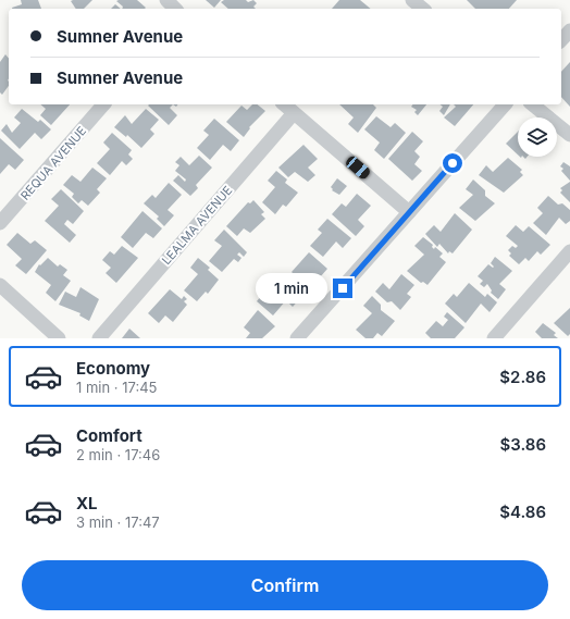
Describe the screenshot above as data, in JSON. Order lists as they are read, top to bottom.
{
  "streets": {
    "street": ["REQUA AVENUE", "LEALMA AVENUE"]
  },
  "page": {
    "banner": ["Sumner Avenue", "Sumner Avenue"],
    "bubble": "1 min",
    "list": [
      {
        "name": "Economy",
        "note": "1 min · 17:45",
        "value": "$2.86"
      },
      {
        "name": "Comfort",
        "note": "2 min · 17:46",
        "value": "$3.86"
      },
      {
        "name": "XL",
        "note": "3 min · 17:47",
        "value": "$4.86"
      }
    ],
    "buttons": "Confirm"
  }
}
